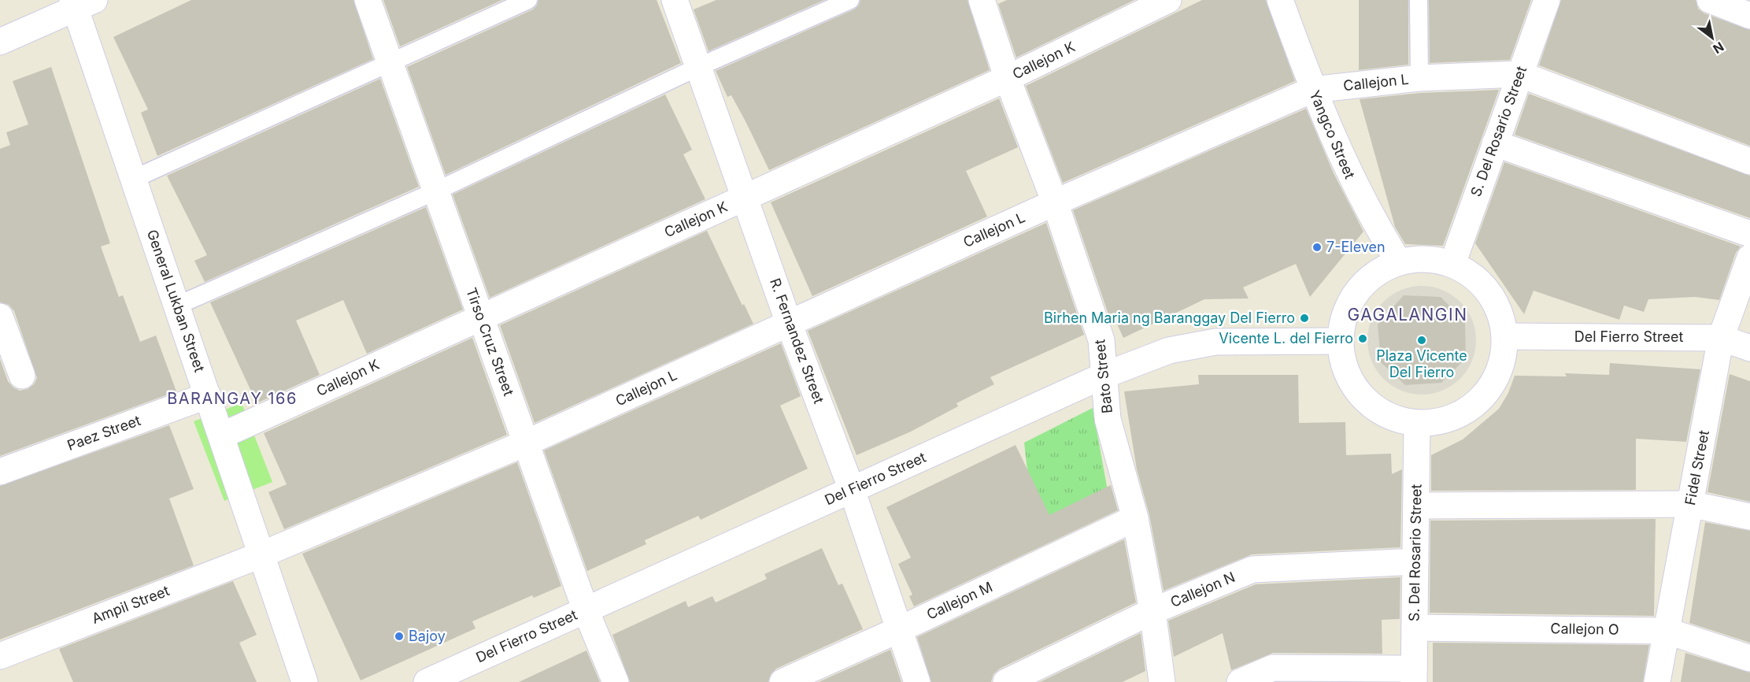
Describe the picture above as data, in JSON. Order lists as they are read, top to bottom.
{
  "streets": {
    "street": [
      "Callejon K",
      "Callejon L",
      "S. Del Rosario Street",
      "Yangco Street",
      "General Lukban Street",
      "Del Fierro Street",
      "R. Fernandez Street",
      "Tirso Cruz Street",
      "Bato Street",
      "Paez Street",
      "Fidel Street",
      "Callejon N",
      "Callejon M",
      "Ampil Street",
      "Callejon O"
    ]
  },
  "crossings": [
    ["Callejon K", "General Lukban Street"],
    ["Callejon K", "R. Fernandez Street"],
    ["Callejon K", "Tirso Cruz Street"],
    ["Callejon K", "Bato Street"],
    ["Callejon L", "S. Del Rosario Street"],
    ["Callejon L", "Yangco Street"],
    ["Callejon L", "General Lukban Street"],
    ["Callejon L", "R. Fernandez Street"],
    ["Callejon L", "Tirso Cruz Street"],
    ["Callejon L", "Bato Street"],
    ["Callejon L", "Ampil Street"],
    ["S. Del Rosario Street", "Yangco Street"],
    ["S. Del Rosario Street", "Del Fierro Street"],
    ["S. Del Rosario Street", "Callejon N"],
    ["S. Del Rosario Street", "Callejon O"],
    ["Yangco Street", "Del Fierro Street"],
    ["General Lukban Street", "Paez Street"],
    ["General Lukban Street", "Ampil Street"],
    ["Del Fierro Street", "R. Fernandez Street"],
    ["Del Fierro Street", "Tirso Cruz Street"],
    ["Del Fierro Street", "Bato Street"],
    ["Del Fierro Street", "Fidel Street"],
    ["R. Fernandez Street", "Callejon M"],
    ["Bato Street", "Callejon N"],
    ["Bato Street", "Callejon M"],
    ["Fidel Street", "Callejon O"]
  ],
  "districts": ["GAGALANGIN", "BARANGAY 166"],
  "places": [
    "7-Eleven",
    "Birhen Maria ng Baranggay Del Fierro",
    "Vicente L. del Fierro",
    "Plaza Vicente Del Fierro",
    "Bajoy"
  ],
  "north": "bottom right"
}
